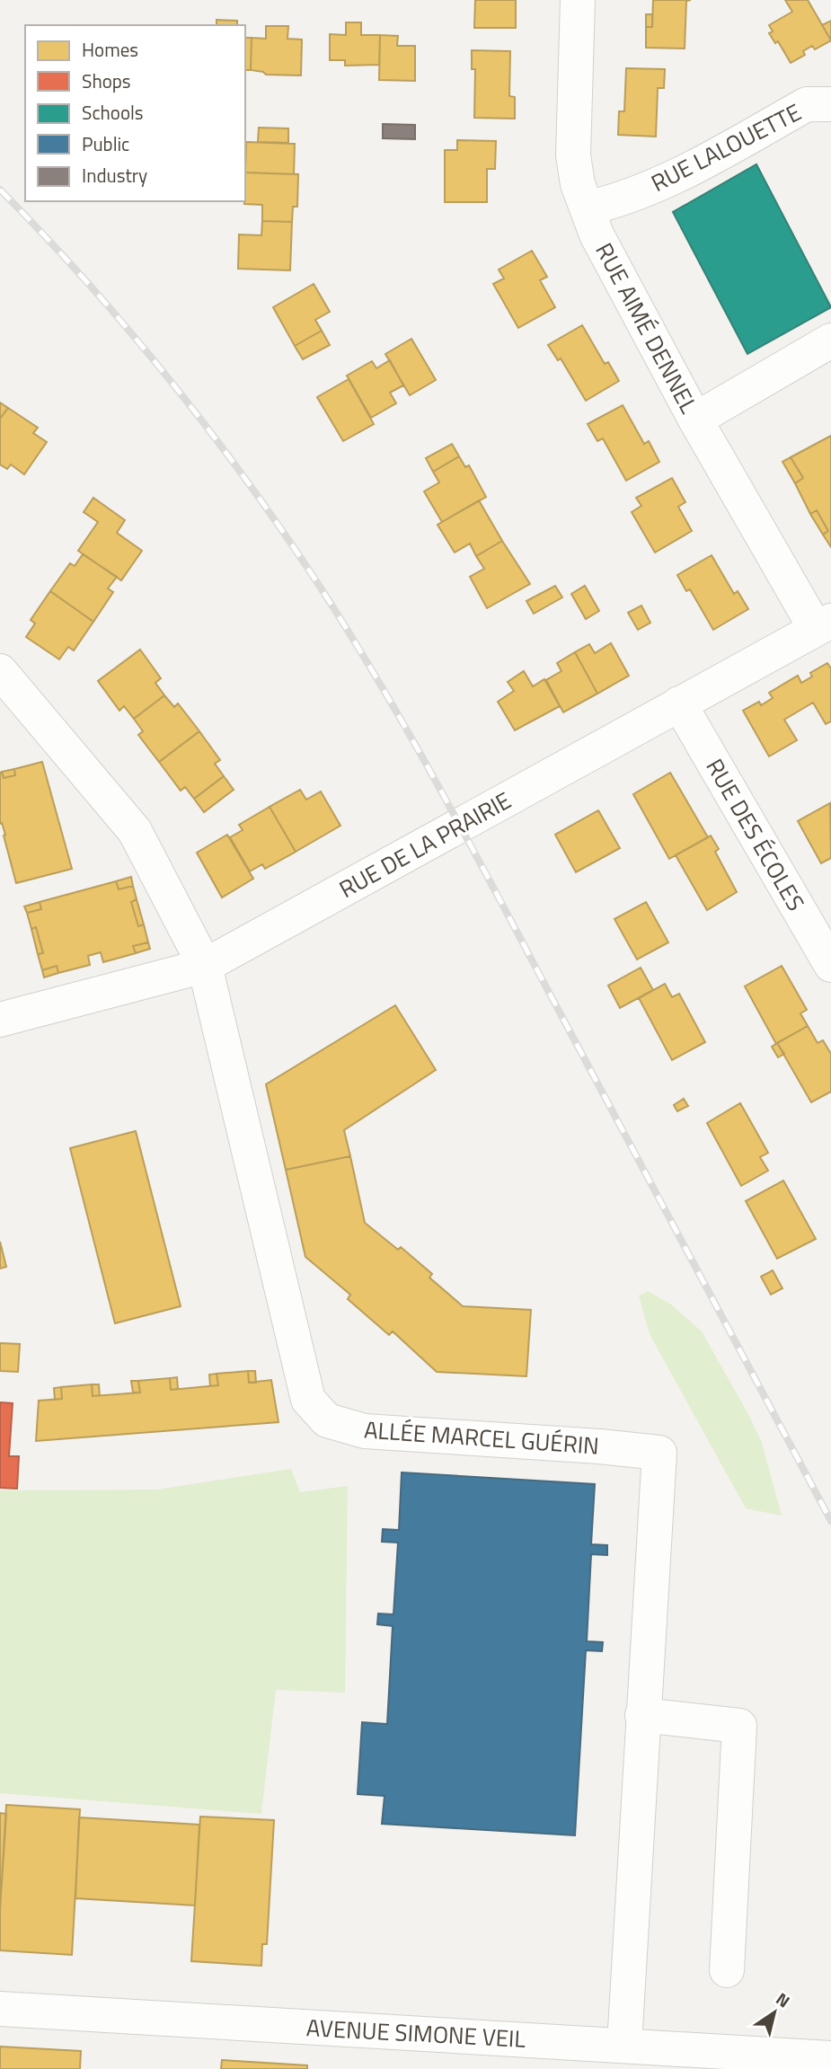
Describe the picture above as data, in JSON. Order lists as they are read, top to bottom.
{
  "streets": {
    "street": [
      "RUE LALOUETTE",
      "RUE AIMÉ DENNEL",
      "RUE DES ÉCOLES",
      "RUE DE LA PRAIRIE",
      "ALLÉE MARCEL GUÉRIN",
      "AVENUE SIMONE VEIL"
    ]
  },
  "crossings": [
    ["RUE LALOUETTE", "RUE AIMÉ DENNEL"],
    ["RUE AIMÉ DENNEL", "RUE DE LA PRAIRIE"],
    ["RUE DES ÉCOLES", "RUE DE LA PRAIRIE"],
    ["RUE DE LA PRAIRIE", "ALLÉE MARCEL GUÉRIN"],
    ["ALLÉE MARCEL GUÉRIN", "AVENUE SIMONE VEIL"]
  ],
  "legend": [
    "Homes",
    "Shops",
    "Schools",
    "Public",
    "Industry"
  ],
  "north": "top right"
}
